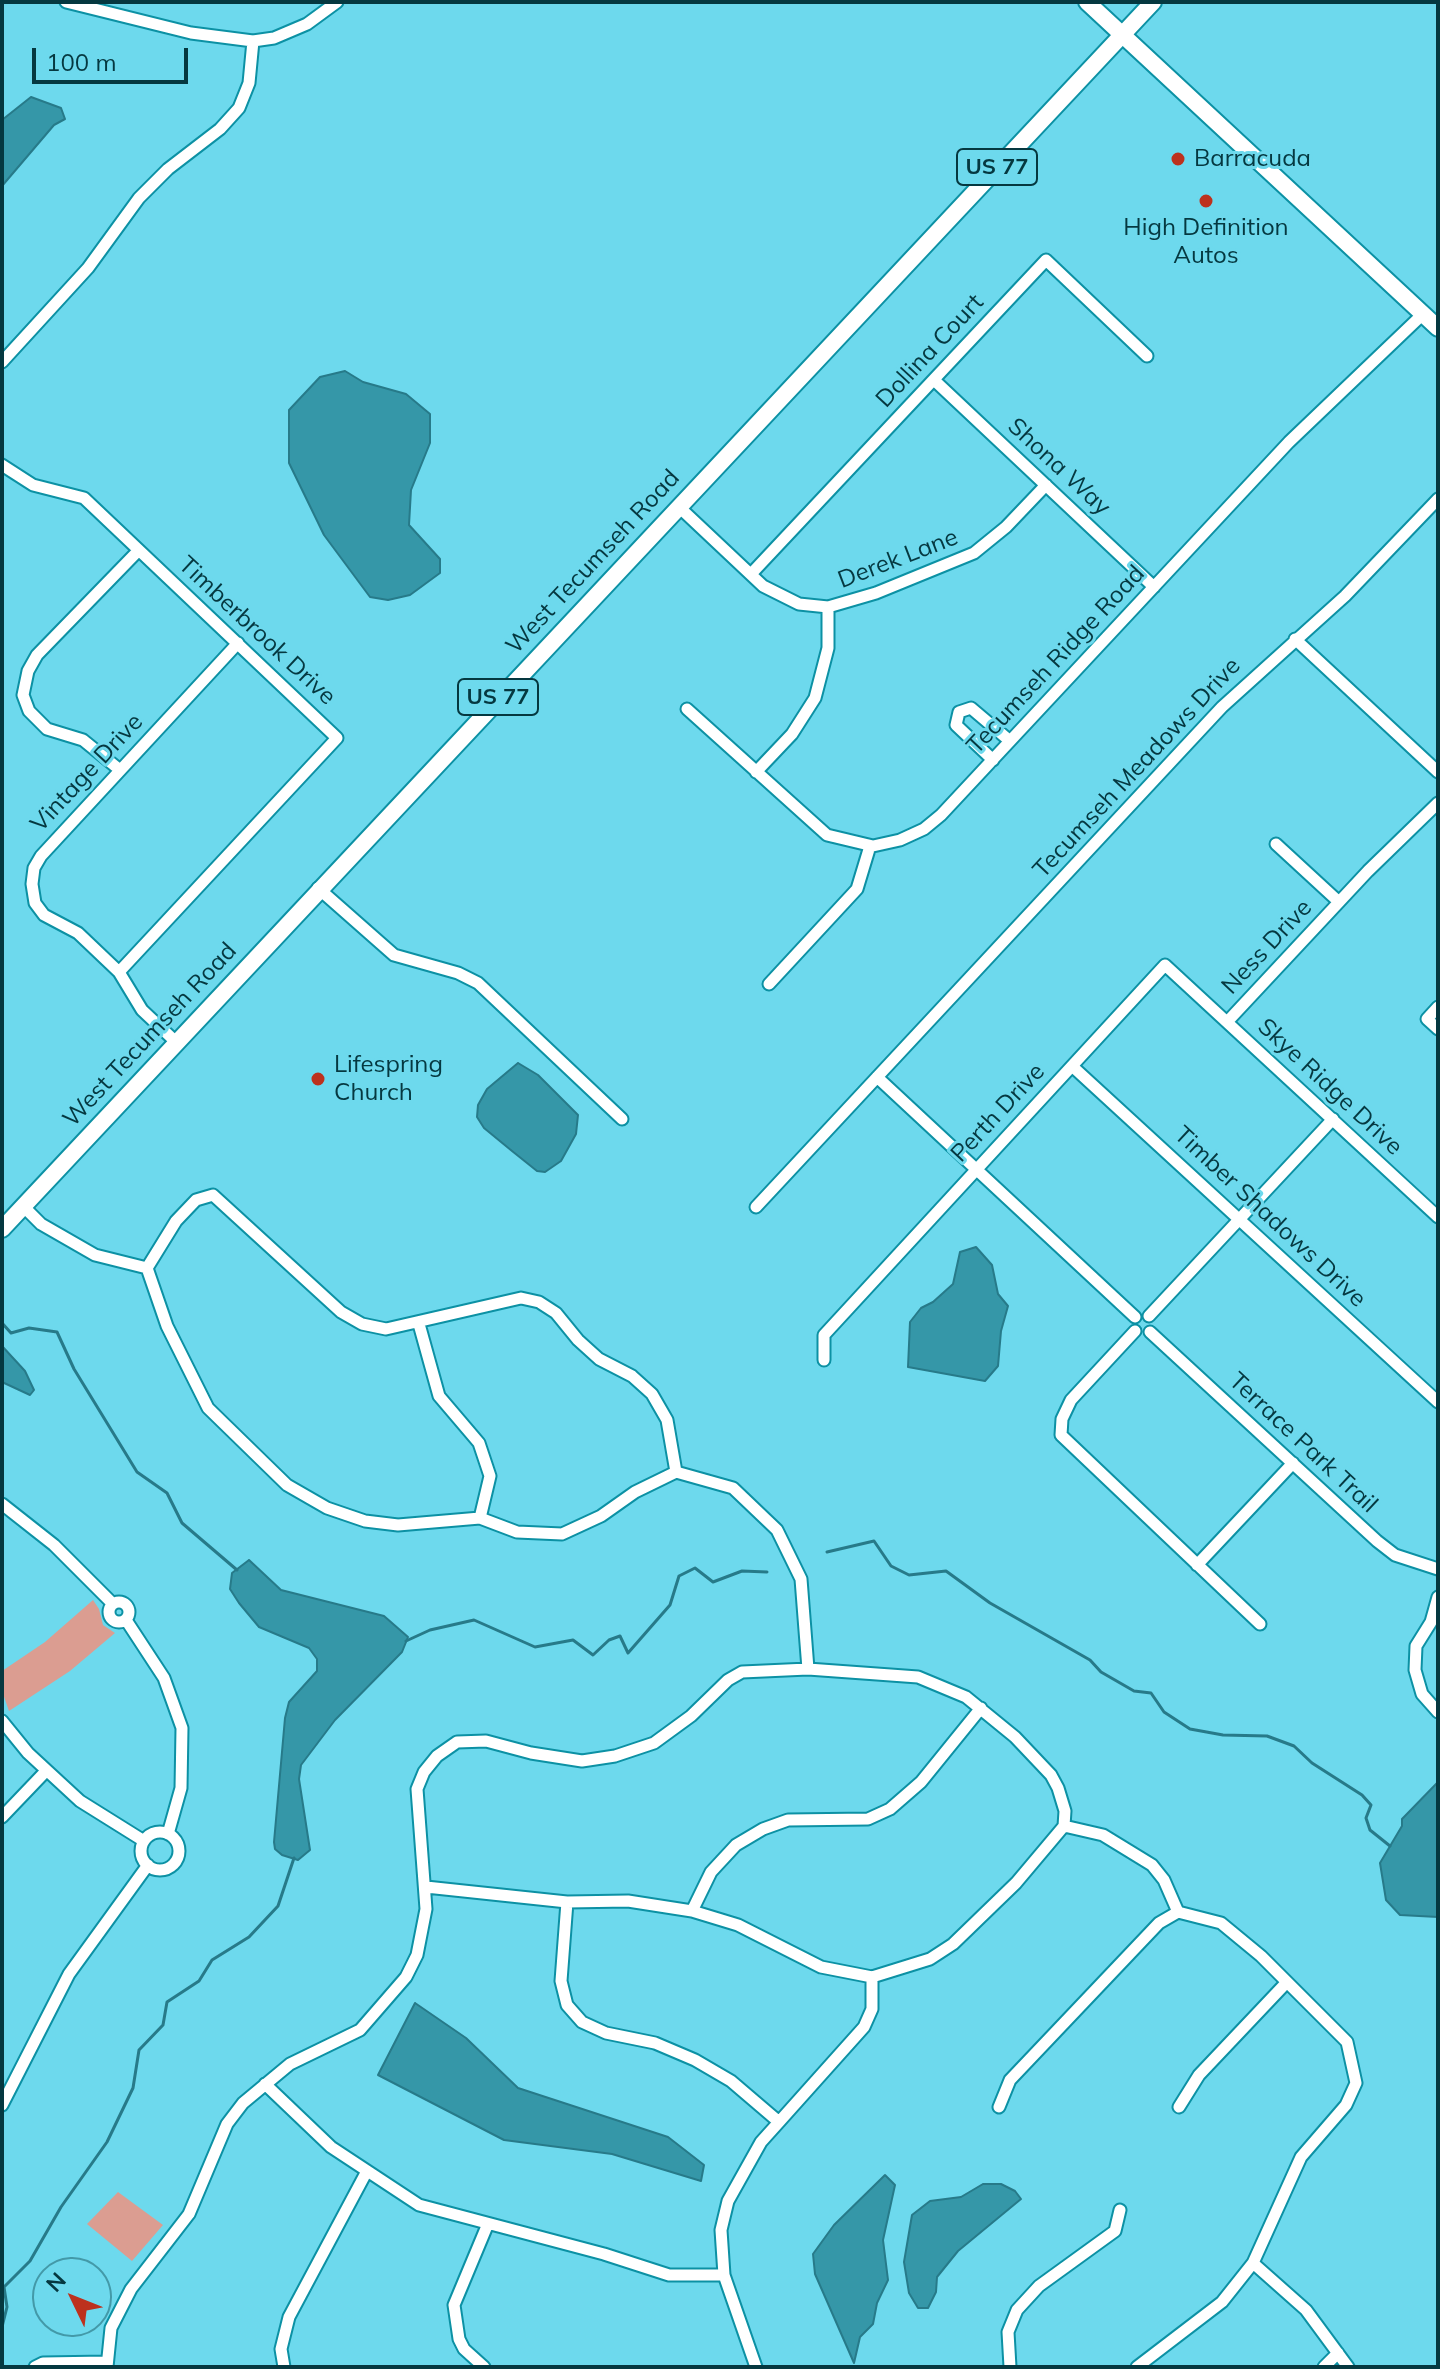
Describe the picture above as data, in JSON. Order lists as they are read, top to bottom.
{
  "streets": {
    "main road": ["US 77", "West Tecumseh Road"],
    "street": [
      "Dollina Court",
      "Shona Way",
      "Derek Lane",
      "Timberbrook Drive",
      "Tecumseh Ridge Road",
      "Tecumseh Meadows Drive",
      "Vintage Drive",
      "Ness Drive",
      "Skye Ridge Drive",
      "Perth Drive",
      "Timber Shadows Drive",
      "Terrace Park Trail"
    ]
  },
  "crossings": [
    ["US 77", "West Tecumseh Road"],
    ["Dollina Court", "Shona Way"],
    ["Dollina Court", "Derek Lane"],
    ["Shona Way", "Derek Lane"],
    ["Shona Way", "Tecumseh Ridge Road"],
    ["Derek Lane", "West Tecumseh Road"],
    ["West Tecumseh Road", "Vintage Drive"],
    ["Timberbrook Drive", "Vintage Drive"],
    ["Ness Drive", "Skye Ridge Drive"],
    ["Ness Drive", "Perth Drive"],
    ["Skye Ridge Drive", "Perth Drive"],
    ["Perth Drive", "Timber Shadows Drive"]
  ],
  "places": ["Barracuda", "High Definition Autos", "Lifespring Church"],
  "scale_bar": "100 m",
  "north": "top left"
}
